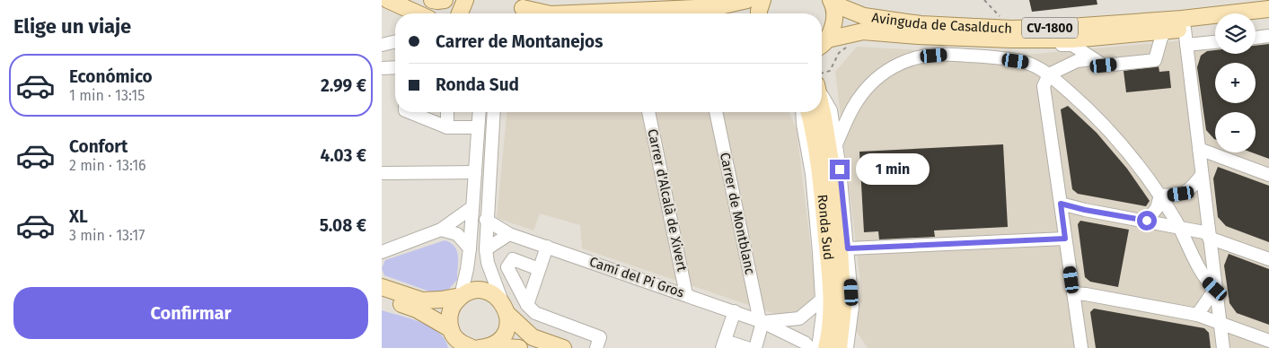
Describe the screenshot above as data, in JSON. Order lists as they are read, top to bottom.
{
  "streets": {
    "main road": ["Avinguda de Casalduch", "CV-1800", "Ronda Sud"],
    "street": ["Carrer d'Alcalà de Xivert", "Carrer de Montblanc", "Camí del Pi Gros"]
  },
  "crossings": [
    ["Carrer d'Alcalà de Xivert", "Camí del Pi Gros"],
    ["Carrer de Montblanc", "Camí del Pi Gros"]
  ],
  "page": {
    "heading": "Elige un viaje",
    "map_buttons": ["+", "−"],
    "banner": ["Carrer de Montanejos", "Ronda Sud"],
    "list": [
      {
        "name": "Económico",
        "note": "1 min · 13:15",
        "value": "2.99 €"
      },
      {
        "name": "Confort",
        "note": "2 min · 13:16",
        "value": "4.03 €"
      },
      {
        "name": "XL",
        "note": "3 min · 13:17",
        "value": "5.08 €"
      }
    ],
    "bubble": "1 min",
    "buttons": "Confirmar"
  }
}
